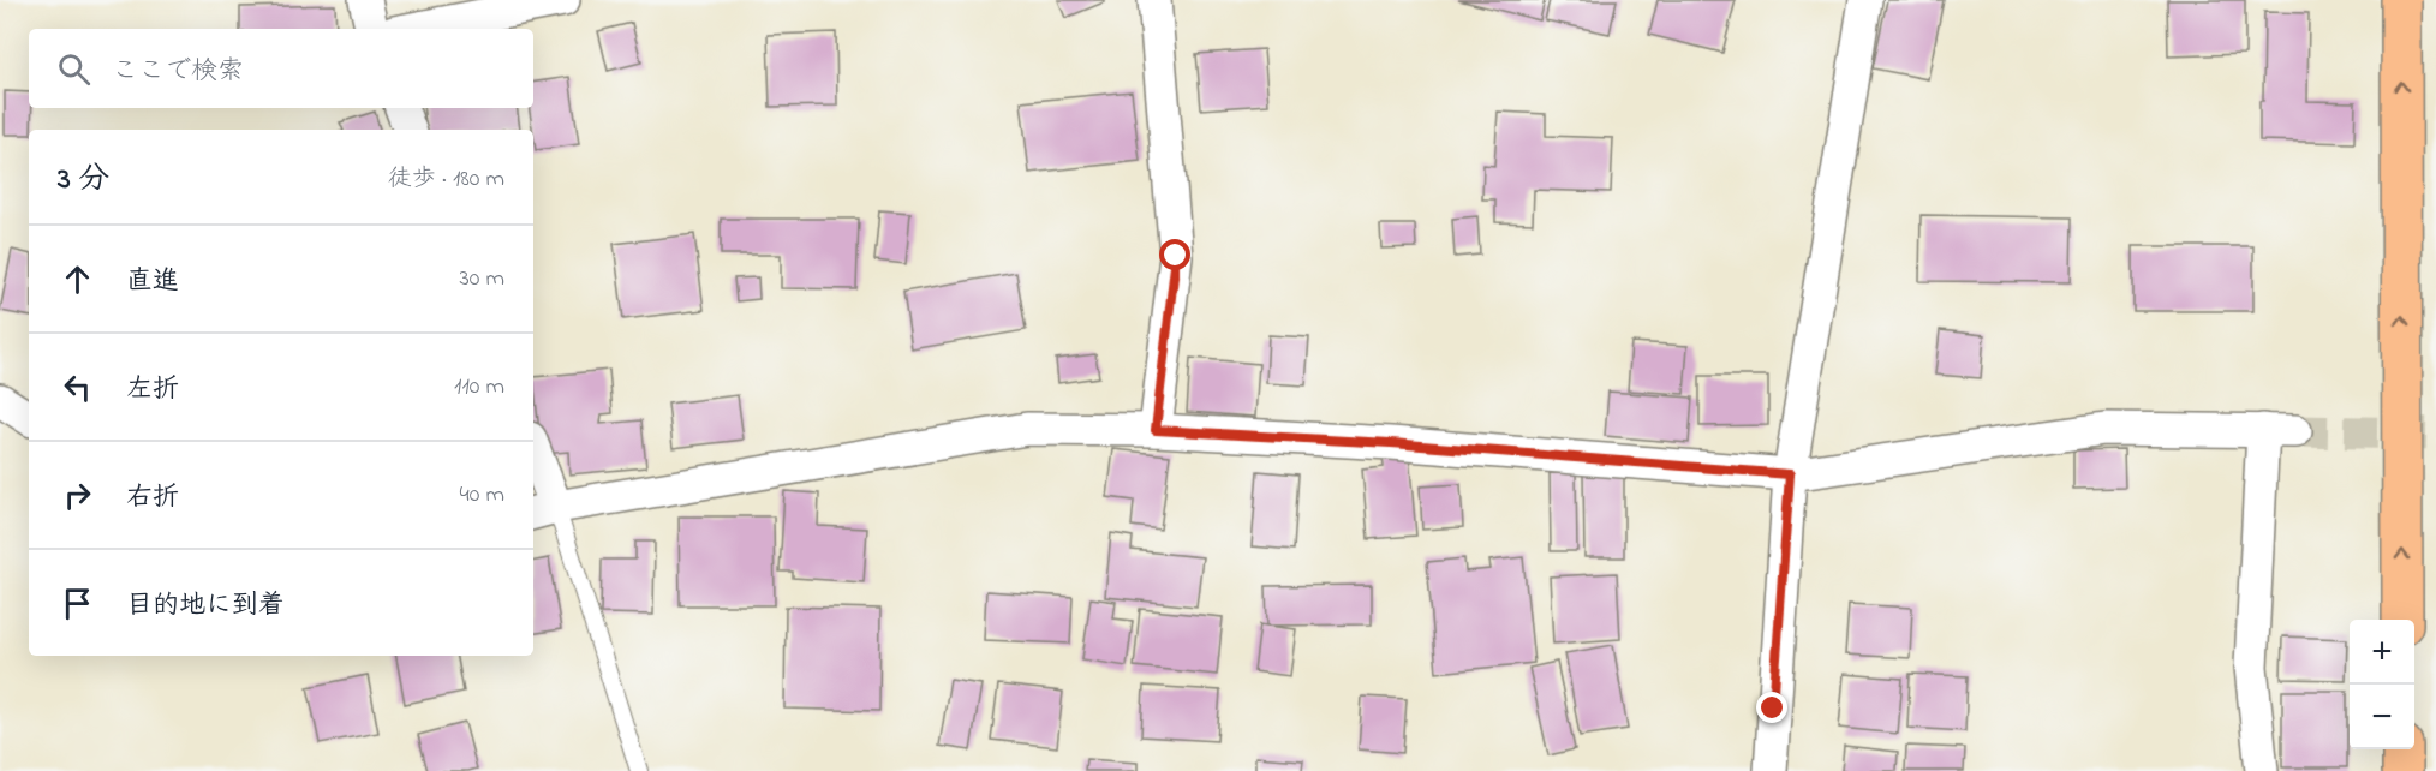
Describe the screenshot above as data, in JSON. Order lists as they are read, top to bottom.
{
  "page": {
    "search": "ここで検索",
    "heading": ["3 分", "徒歩 · 180 m"],
    "list": [
      ["直進", "30 m"],
      ["左折", "110 m"],
      ["右折", "40 m"],
      "目的地に到着"
    ],
    "map_buttons": ["+", "−"]
  }
}
